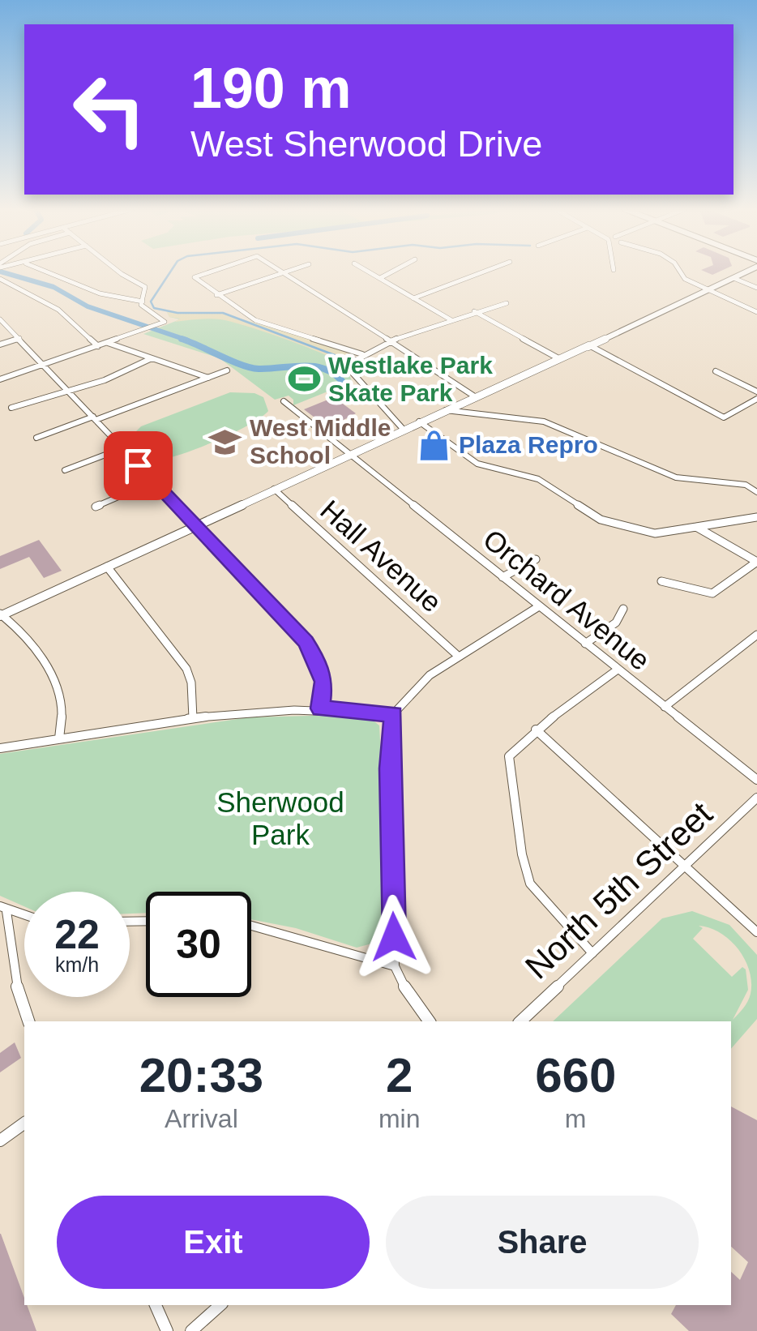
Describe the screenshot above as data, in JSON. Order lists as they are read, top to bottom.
{
  "streets": {
    "street": ["Hall Avenue", "Orchard Avenue", "North 5th Street"]
  },
  "parks": ["Sherwood Park"],
  "places": {
    "sports": ["Westlake Park Skate Park"],
    "school or university": ["West Middle School"],
    "shop": ["Plaza Repro"]
  },
  "page": {
    "turn": ["190 m", "West Sherwood Drive"],
    "speed": "22 km/h",
    "limit": "30",
    "eta": [
      "20:33",
      "Arrival",
      "2",
      "min",
      "660",
      "m"
    ],
    "buttons": ["Exit", "Share"]
  }
}
